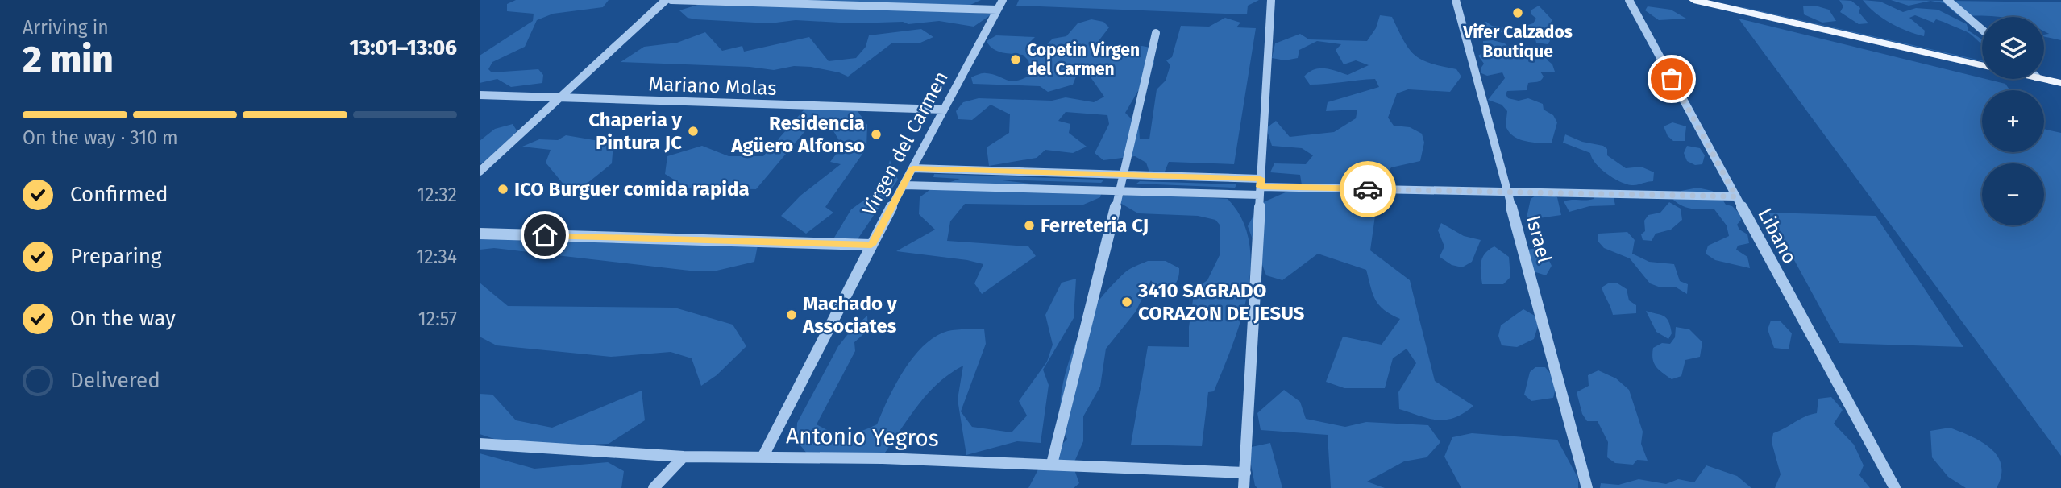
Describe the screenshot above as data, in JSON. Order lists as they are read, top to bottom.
{
  "streets": {
    "street": [
      "Mariano Molas",
      "Virgen del Carmen",
      "Libano",
      "Israel",
      "Antonio Yegros"
    ]
  },
  "crossings": [
    ["Mariano Molas", "Virgen del Carmen"],
    ["Virgen del Carmen", "Antonio Yegros"]
  ],
  "places": [
    "Vifer Calzados Boutique",
    "Copetin Virgen del Carmen",
    "Chaperia y Pintura JC",
    "Residencia Agüero Alfonso",
    "ICO Burguer comida rapida",
    "Ferreteria CJ",
    "3410 SAGRADO CORAZON DE JESUS",
    "Machado y Associates"
  ],
  "page": {
    "heading": ["2 min", "Arriving in", "13:01–13:06"],
    "map_buttons": ["+", "−"],
    "bar": "On the way · 310 m",
    "list": [
      ["Confirmed", "12:32"],
      ["Preparing", "12:34"],
      ["On the way", "12:57"],
      "Delivered"
    ]
  }
}
